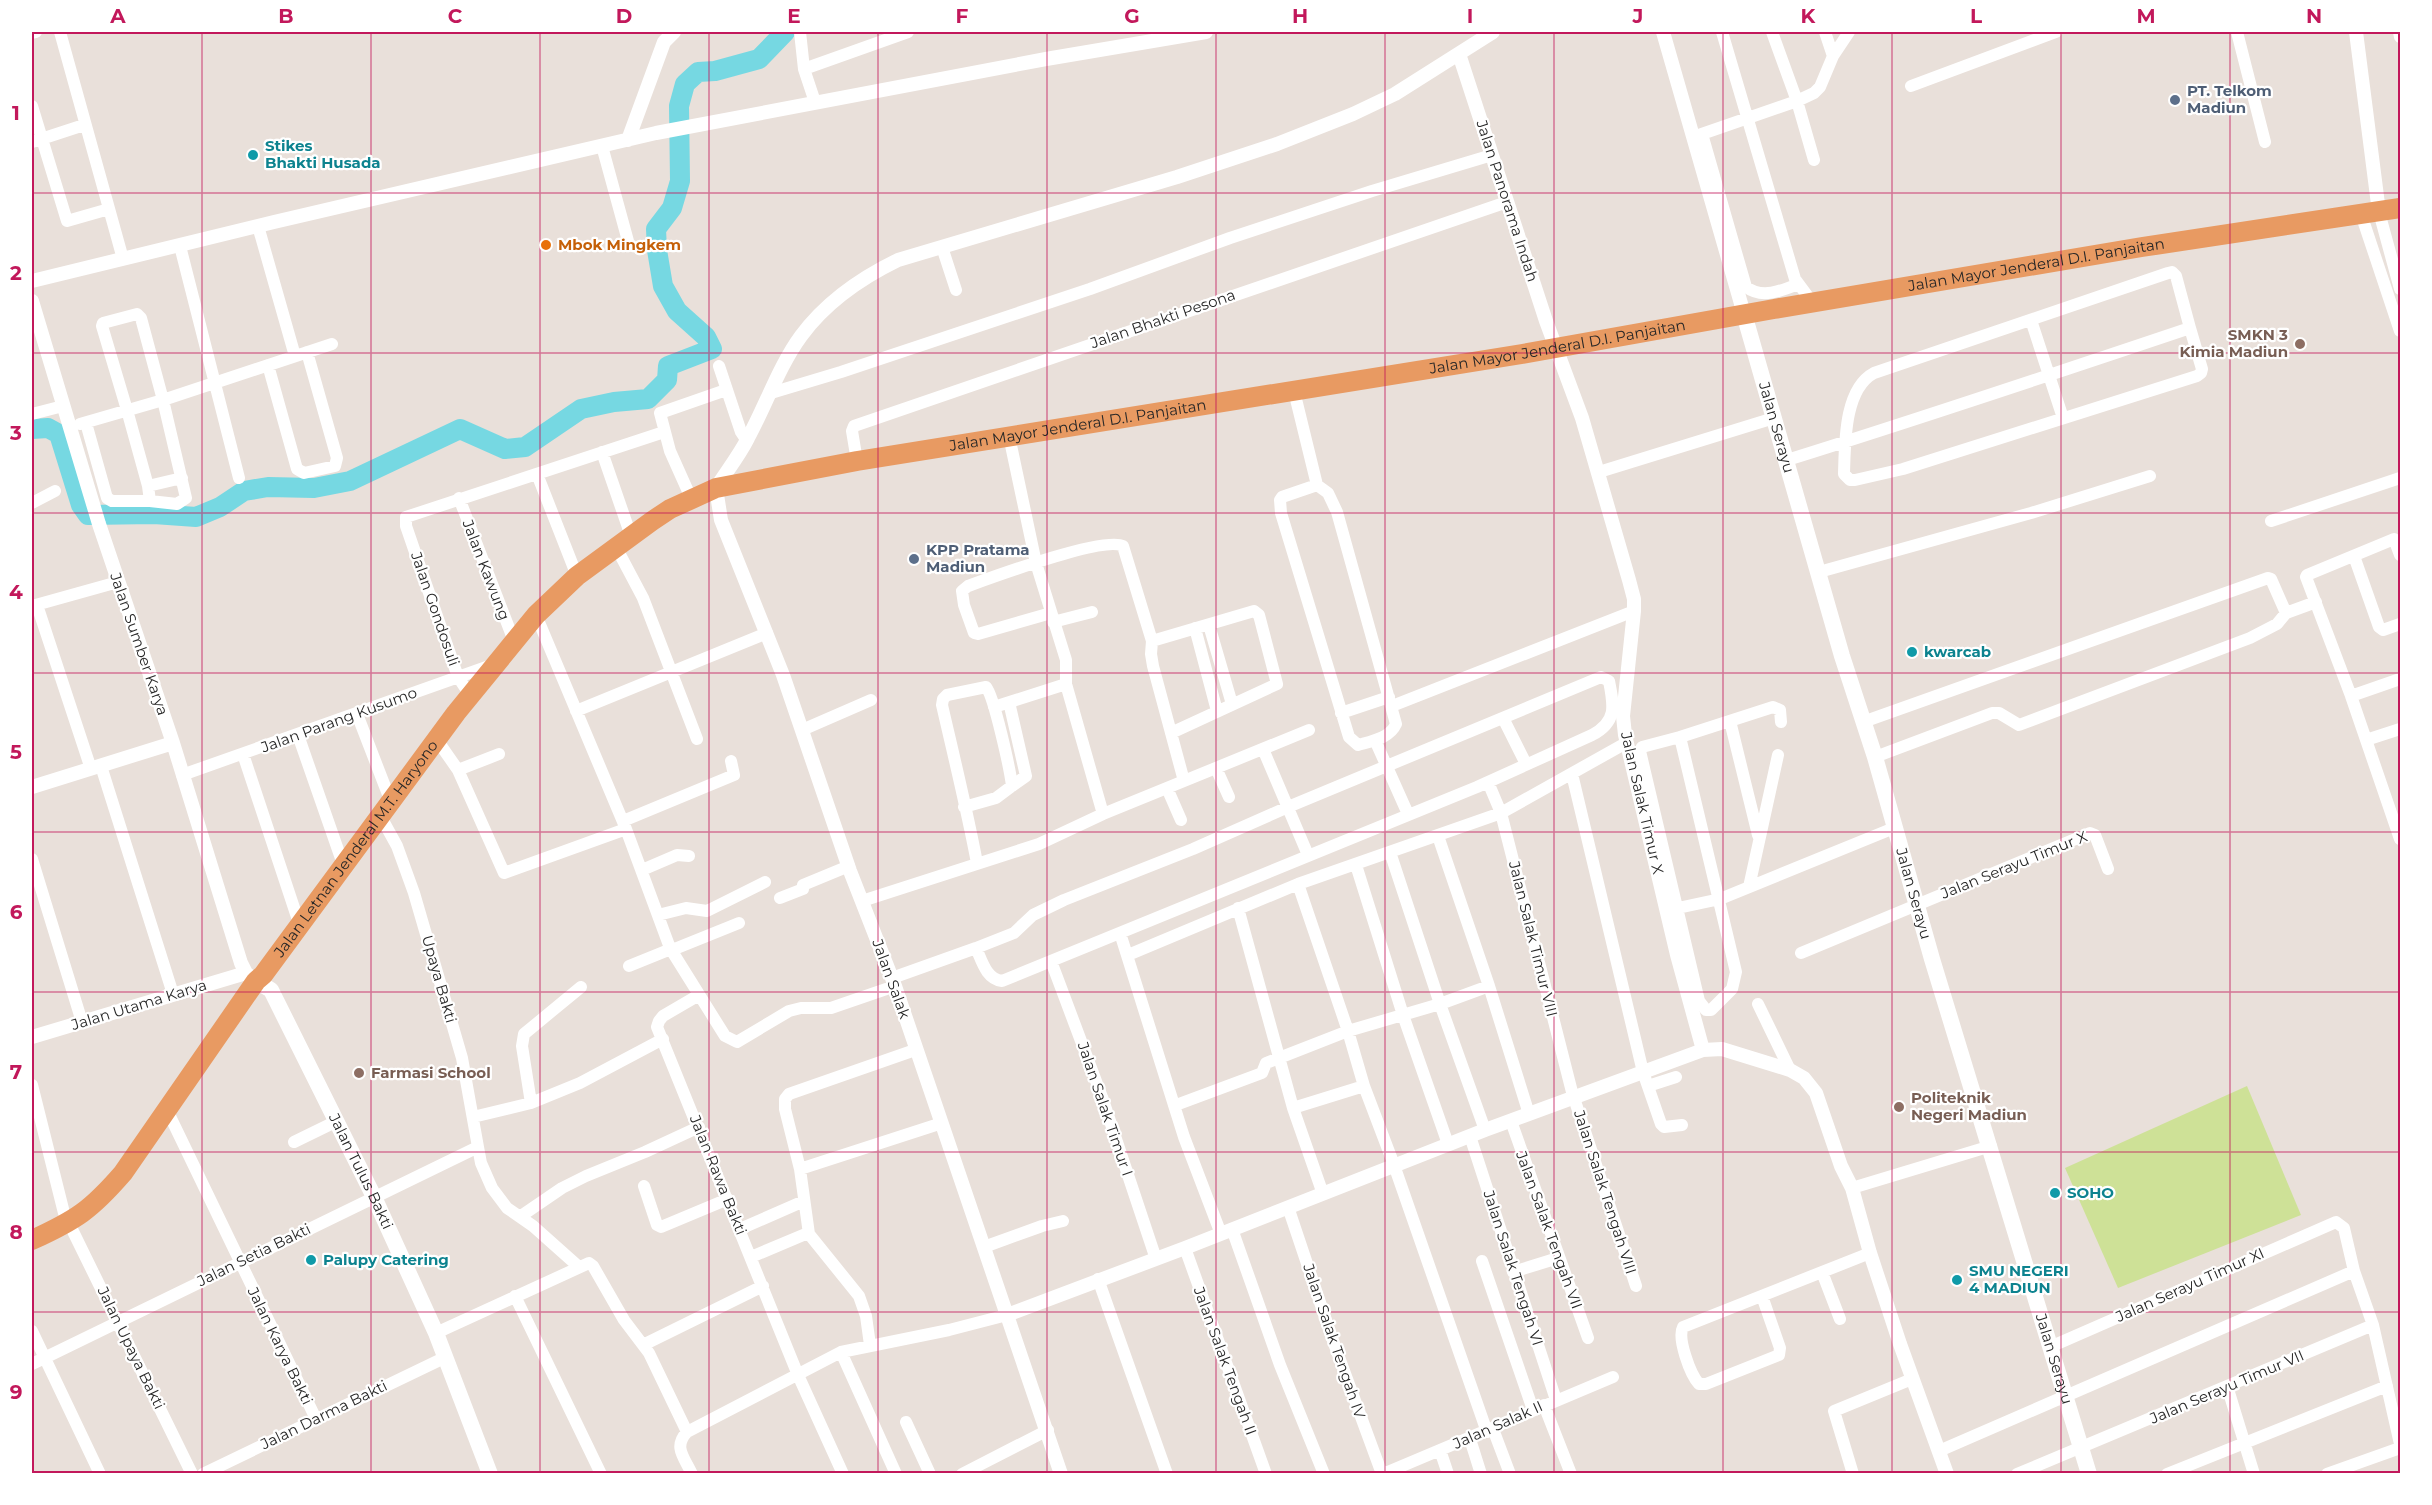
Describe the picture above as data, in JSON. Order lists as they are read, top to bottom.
{
  "streets": {
    "highway": ["Jalan Mayor Jenderal D.I. Panjaitan", "Jalan Letnan Jenderal M.T. Haryono"],
    "main road": ["Jalan Serayu", "Jalan Tulus Bakti"],
    "street": [
      "Jalan Panorama Indah",
      "Jalan Bhakti Pesona",
      "Jalan Kawung",
      "Jalan Gondosuli",
      "Jalan Sumber Karya",
      "Jalan Parang Kusumo",
      "Jalan Salak Timur X",
      "Jalan Serayu Timur X",
      "Jalan Salak Timur VIII",
      "Upaya Bakti",
      "Jalan Salak",
      "Jalan Utama Karya",
      "Jalan Salak Timur I",
      "Jalan Rawa Bakti",
      "Jalan Salak Tengah VIII",
      "Jalan Salak Tengah VII",
      "Jalan Setia Bakti",
      "Jalan Salak Tengah VI",
      "Jalan Serayu Timur XI",
      "Jalan Salak Tengah IV",
      "Jalan Karya Bakti",
      "Jalan Upaya Bakti",
      "Jalan Salak Tengah II",
      "Jalan Serayu Timur VII",
      "Jalan Darma Bakti",
      "Jalan Salak II"
    ]
  },
  "crossings": [
    ["Jalan Panorama Indah", "Jalan Mayor Jenderal D.I. Panjaitan"],
    ["Jalan Panorama Indah", "Jalan Bhakti Pesona"],
    ["Jalan Panorama Indah", "Jalan Salak Timur X"],
    ["Jalan Mayor Jenderal D.I. Panjaitan", "Jalan Bhakti Pesona"],
    ["Jalan Mayor Jenderal D.I. Panjaitan", "Jalan Serayu"],
    ["Jalan Mayor Jenderal D.I. Panjaitan", "Jalan Salak Timur X"],
    ["Jalan Mayor Jenderal D.I. Panjaitan", "Jalan Letnan Jenderal M.T. Haryono"],
    ["Jalan Mayor Jenderal D.I. Panjaitan", "Jalan Salak"],
    ["Jalan Serayu", "Jalan Serayu Timur X"],
    ["Jalan Serayu", "Jalan Serayu Timur XI"],
    ["Jalan Serayu", "Jalan Serayu Timur VII"],
    ["Jalan Kawung", "Jalan Gondosuli"],
    ["Jalan Kawung", "Jalan Letnan Jenderal M.T. Haryono"],
    ["Jalan Gondosuli", "Jalan Parang Kusumo"],
    ["Jalan Gondosuli", "Jalan Letnan Jenderal M.T. Haryono"],
    ["Jalan Sumber Karya", "Jalan Parang Kusumo"],
    ["Jalan Sumber Karya", "Jalan Letnan Jenderal M.T. Haryono"],
    ["Jalan Sumber Karya", "Jalan Utama Karya"],
    ["Jalan Sumber Karya", "Jalan Tulus Bakti"],
    ["Jalan Parang Kusumo", "Jalan Letnan Jenderal M.T. Haryono"],
    ["Jalan Parang Kusumo", "Upaya Bakti"],
    ["Jalan Letnan Jenderal M.T. Haryono", "Upaya Bakti"],
    ["Jalan Letnan Jenderal M.T. Haryono", "Jalan Salak"],
    ["Jalan Letnan Jenderal M.T. Haryono", "Jalan Utama Karya"],
    ["Jalan Letnan Jenderal M.T. Haryono", "Jalan Tulus Bakti"],
    ["Jalan Letnan Jenderal M.T. Haryono", "Jalan Karya Bakti"],
    ["Jalan Letnan Jenderal M.T. Haryono", "Jalan Upaya Bakti"],
    ["Jalan Salak Timur VIII", "Jalan Salak Tengah VIII"],
    ["Upaya Bakti", "Jalan Setia Bakti"],
    ["Jalan Utama Karya", "Jalan Tulus Bakti"],
    ["Jalan Tulus Bakti", "Jalan Setia Bakti"],
    ["Jalan Tulus Bakti", "Jalan Darma Bakti"],
    ["Jalan Setia Bakti", "Jalan Karya Bakti"],
    ["Jalan Setia Bakti", "Jalan Upaya Bakti"],
    ["Jalan Salak Tengah VI", "Jalan Salak II"],
    ["Jalan Salak Tengah IV", "Jalan Salak II"],
    ["Jalan Karya Bakti", "Jalan Darma Bakti"]
  ],
  "places": [
    "PT. Telkom Madiun",
    "Stikes Bhakti Husada",
    "Mbok Mingkem",
    "SMKN 3 Kimia Madiun",
    "KPP Pratama Madiun",
    "kwarcab",
    "Farmasi School",
    "Politeknik Negeri Madiun",
    "SOHO",
    "Palupy Catering",
    "SMU NEGERI 4 MADIUN"
  ],
  "grid": {
    "columns": [
      "A",
      "B",
      "C",
      "D",
      "E",
      "F",
      "G",
      "H",
      "I",
      "J",
      "K",
      "L",
      "M",
      "N"
    ],
    "rows": [
      "1",
      "2",
      "3",
      "4",
      "5",
      "6",
      "7",
      "8",
      "9"
    ]
  }
}
